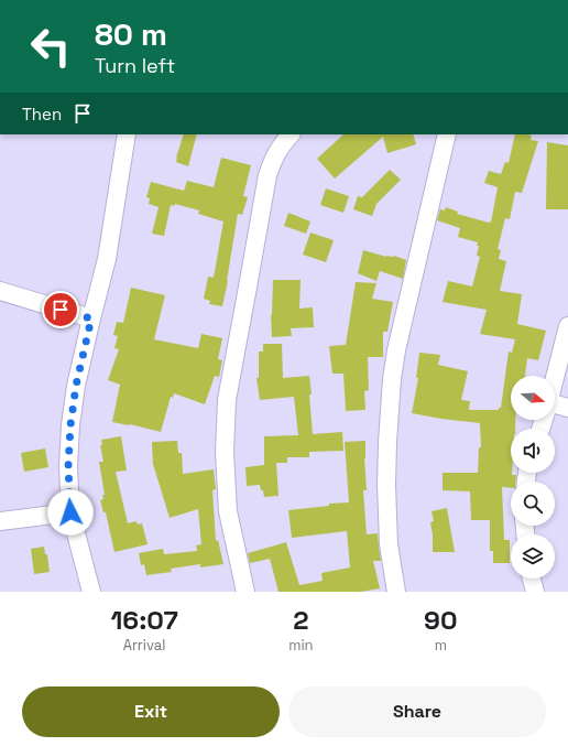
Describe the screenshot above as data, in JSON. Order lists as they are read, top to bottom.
{
  "north": "right",
  "page": {
    "turn": ["80 m", "Turn left"],
    "then": "Then",
    "eta": [
      "16:07",
      "Arrival",
      "2",
      "min",
      "90",
      "m"
    ],
    "buttons": ["Exit", "Share"]
  }
}
